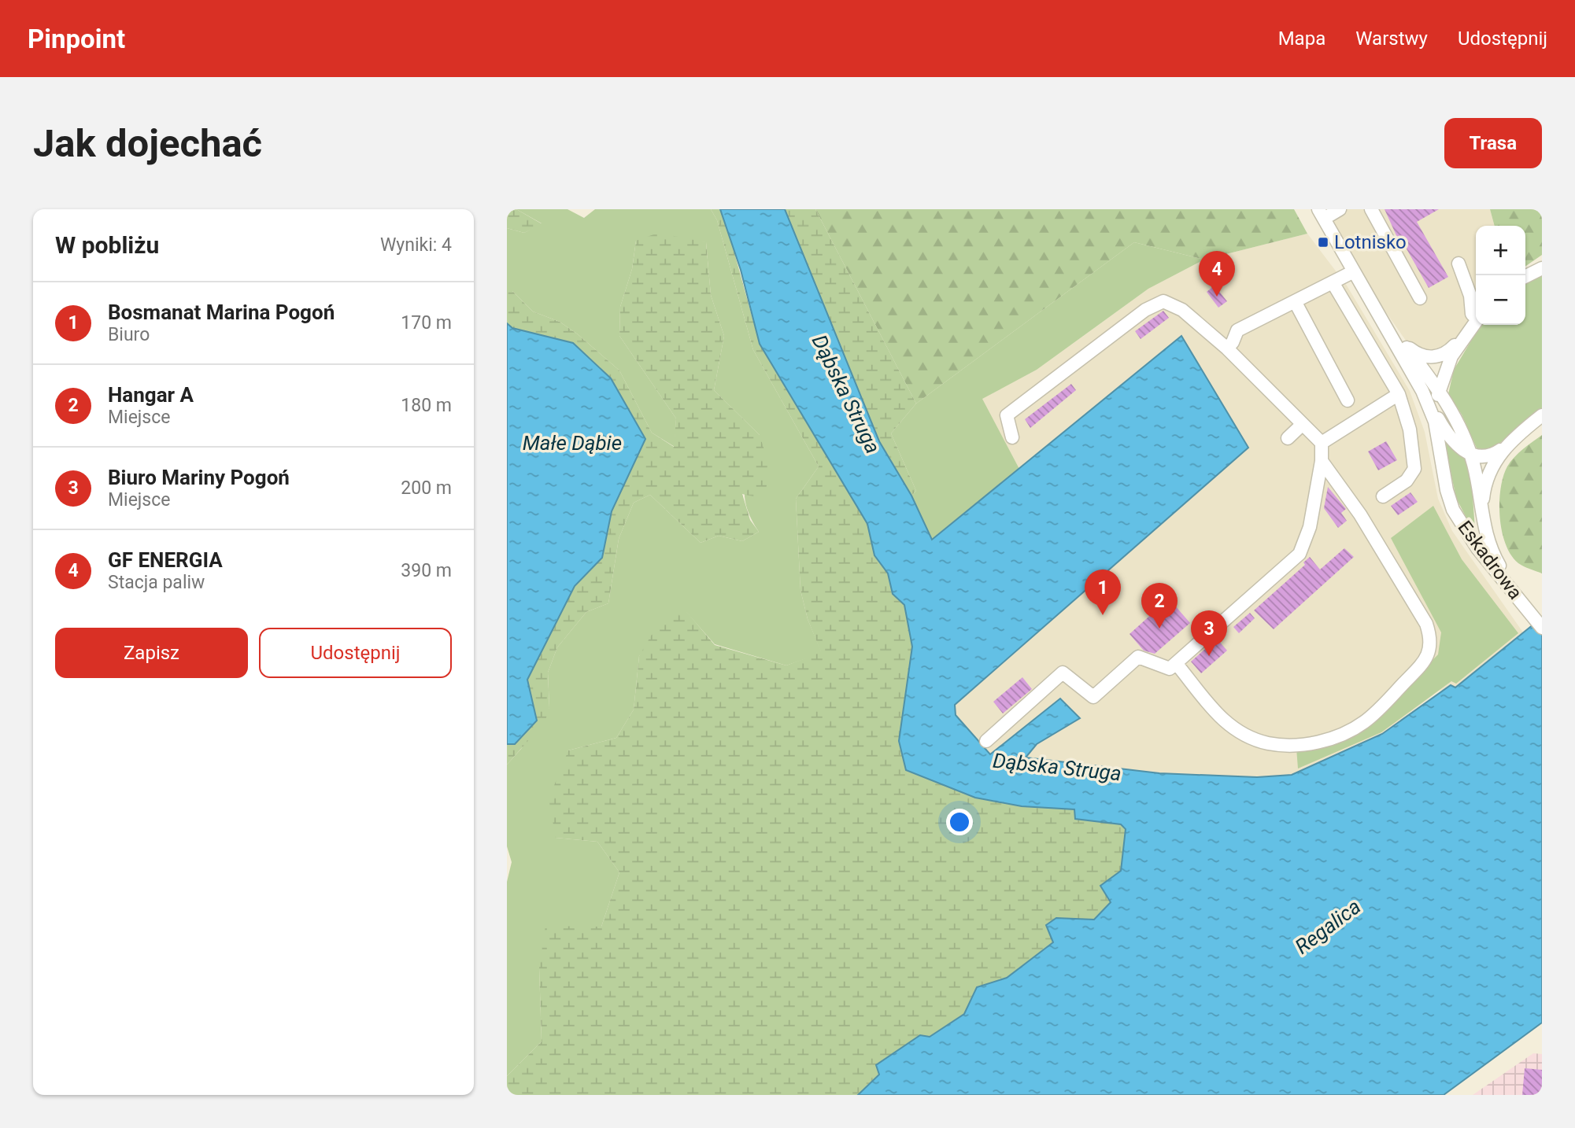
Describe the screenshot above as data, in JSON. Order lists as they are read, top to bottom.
{
  "streets": {
    "street": ["Eskadrowa"]
  },
  "water": ["Dąbska Struga", "Małe Dąbie", "Regalica"],
  "places": {
    "transit": ["Lotnisko"]
  },
  "page": {
    "header": "Pinpoint",
    "nav": ["Mapa", "Warstwy", "Udostępnij"],
    "buttons": [
      "Trasa",
      ["Zapisz", "Udostępnij"]
    ],
    "title": "Jak dojechać",
    "heading": ["W pobliżu", "Wyniki: 4"],
    "map_buttons": ["+", "−"],
    "pins": [
      "4",
      "1",
      "2",
      "3"
    ],
    "list": [
      {
        "mark": "1",
        "name": "Bosmanat Marina Pogoń",
        "note": "Biuro",
        "value": "170 m"
      },
      {
        "mark": "2",
        "name": "Hangar A",
        "note": "Miejsce",
        "value": "180 m"
      },
      {
        "mark": "3",
        "name": "Biuro Mariny Pogoń",
        "note": "Miejsce",
        "value": "200 m"
      },
      {
        "mark": "4",
        "name": "GF ENERGIA",
        "note": "Stacja paliw",
        "value": "390 m"
      }
    ]
  }
}
